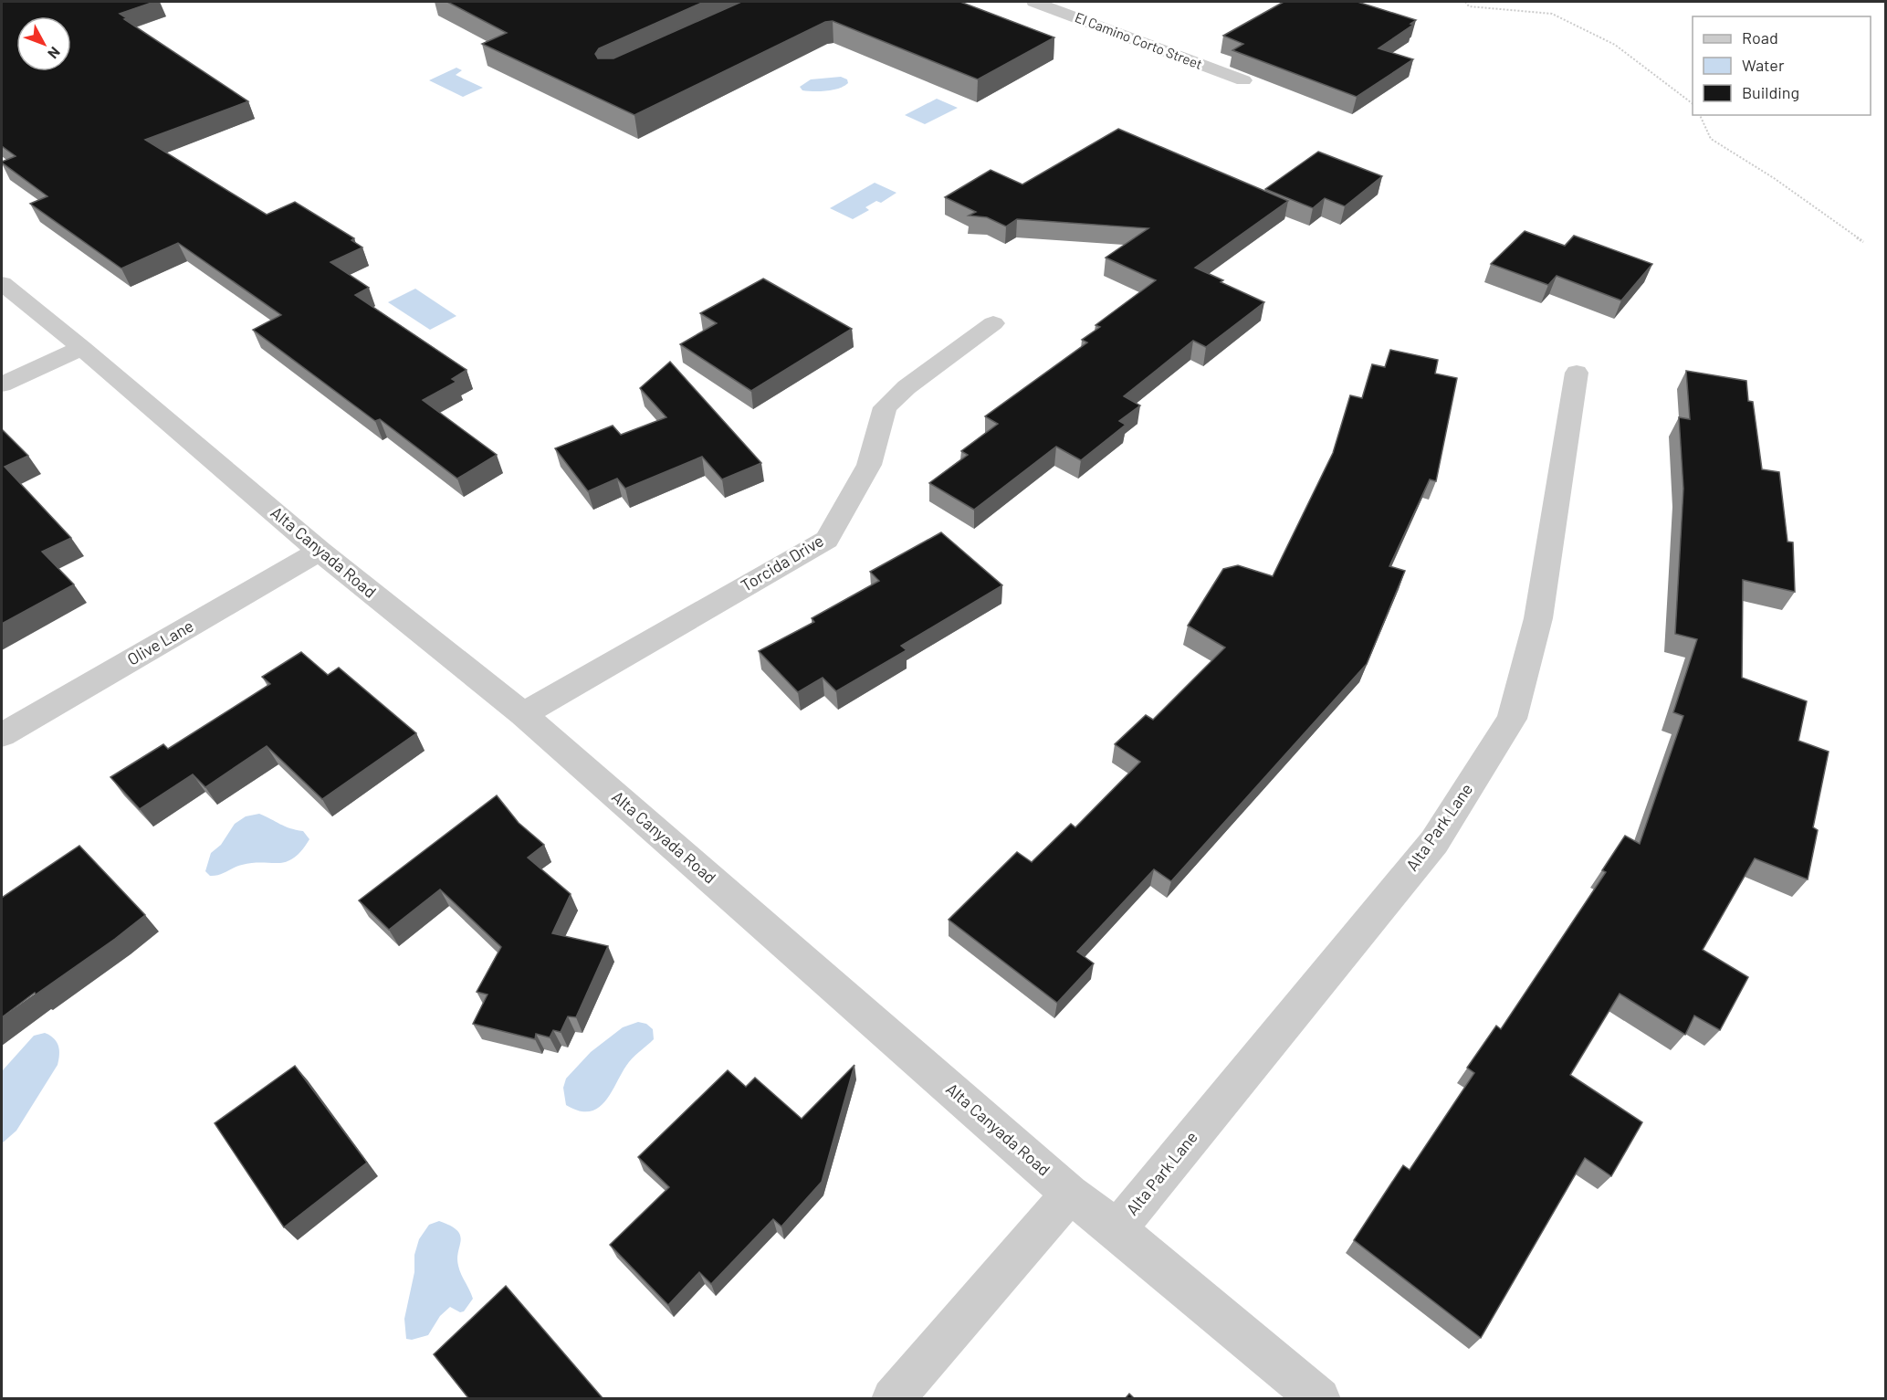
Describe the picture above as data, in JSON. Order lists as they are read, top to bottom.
{
  "streets": {
    "street": [
      "El Camino Corto Street",
      "Alta Canyada Road",
      "Torcida Drive",
      "Olive Lane",
      "Alta Park Lane"
    ]
  },
  "crossings": [
    ["Alta Canyada Road", "Torcida Drive"],
    ["Alta Canyada Road", "Olive Lane"],
    ["Alta Canyada Road", "Alta Park Lane"]
  ],
  "legend": ["Road", "Water", "Building"],
  "north": "bottom right"
}
